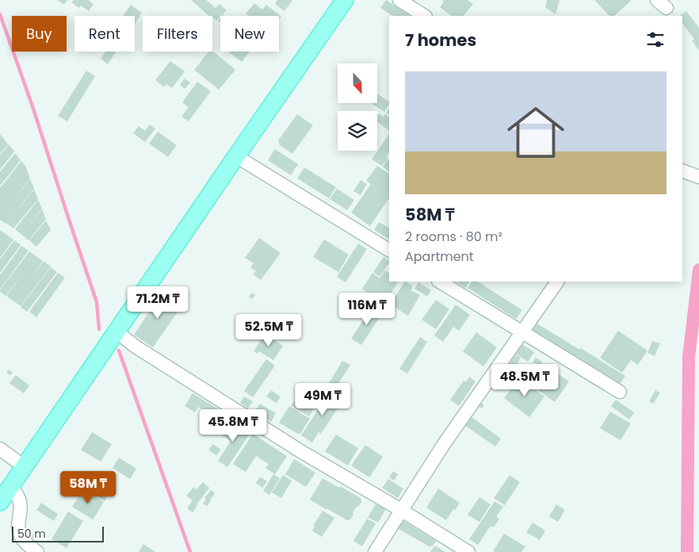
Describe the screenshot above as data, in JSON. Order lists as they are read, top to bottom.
{
  "scale_bar": "50 m",
  "north": "bottom",
  "page": {
    "chip": [
      "Buy",
      "Rent",
      "Filters",
      "New"
    ],
    "heading": "7 homes",
    "list": [
      {
        "name": "58M ₸",
        "note": "2 rooms · 80 m² · Apartment"
      }
    ],
    "price": [
      "71.2M ₸",
      "116M ₸",
      "52.5M ₸",
      "48.5M ₸",
      "49M ₸",
      "45.8M ₸",
      "58M ₸"
    ],
    "scale": "50 m"
  }
}
